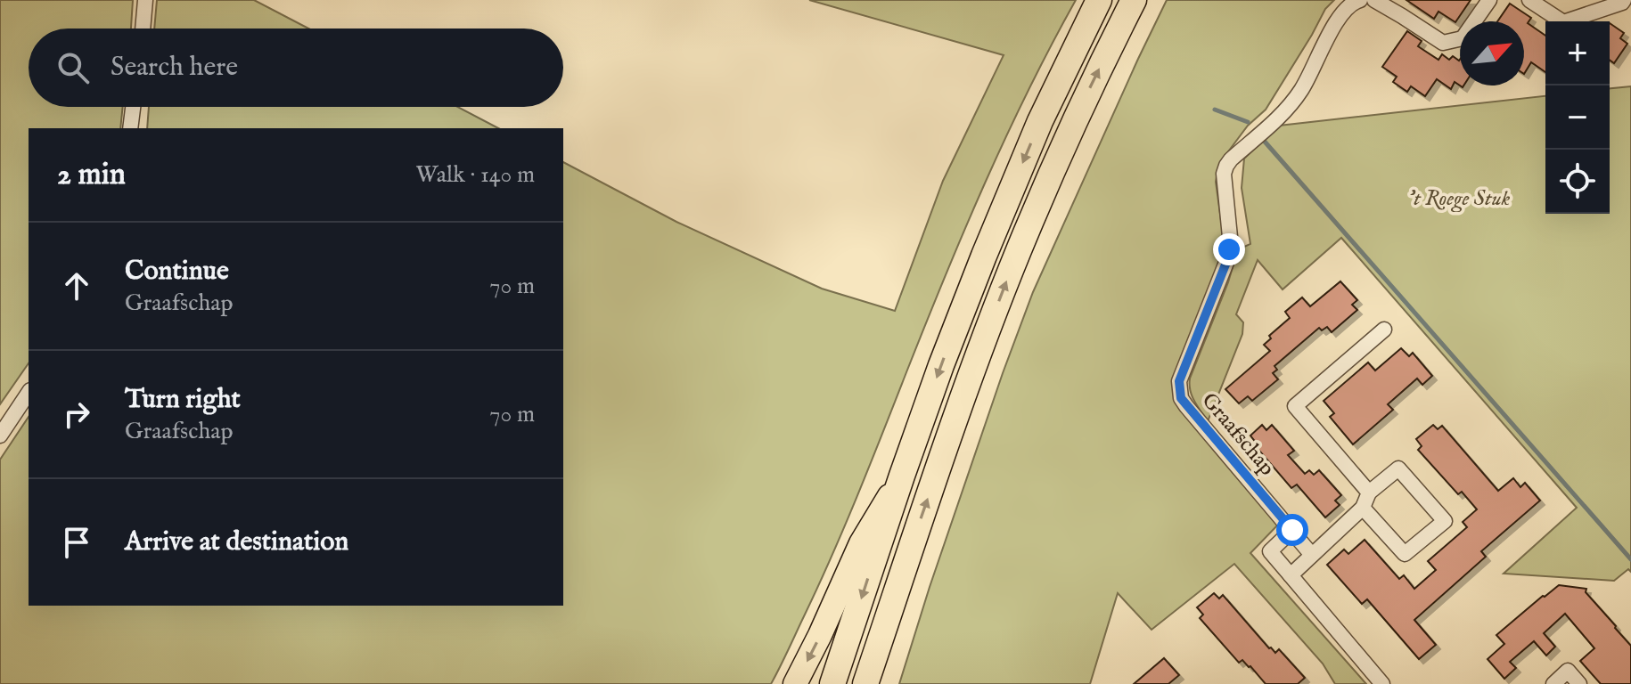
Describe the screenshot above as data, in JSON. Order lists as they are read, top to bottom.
{
  "streets": {
    "street": ["Graafschap"]
  },
  "parks": ["'t Roege Stuk"],
  "north": "top right",
  "page": {
    "map_buttons": ["+", "−"],
    "search": "Search here",
    "heading": ["2 min", "Walk · 140 m"],
    "list": [
      ["Continue", "Graafschap", "70 m"],
      ["Turn right", "Graafschap", "70 m"],
      "Arrive at destination"
    ]
  }
}
